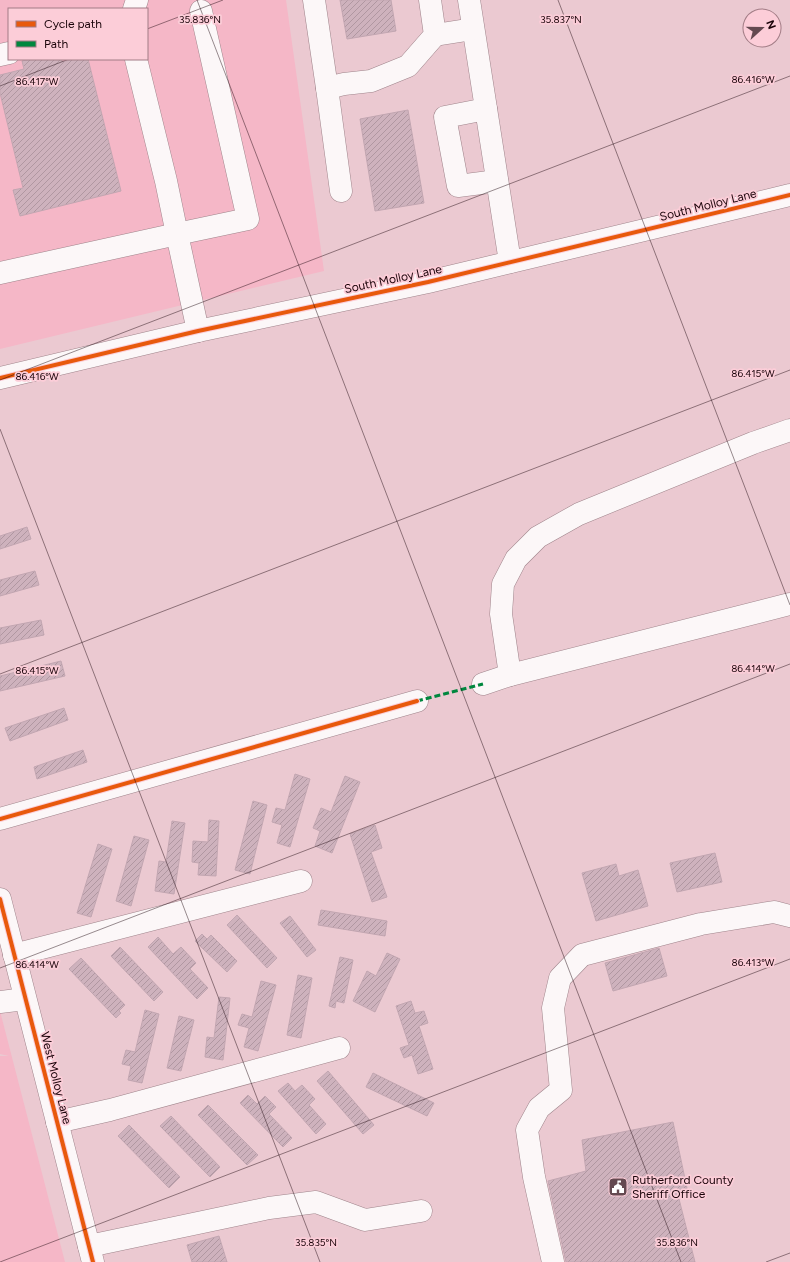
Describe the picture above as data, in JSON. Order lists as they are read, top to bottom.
{
  "streets": {
    "street": ["South Molloy Lane", "West Molloy Lane"]
  },
  "places": {
    "public building": ["Rutherford County Sheriff Office"]
  },
  "legend": ["Cycle path", "Path"],
  "north": "right",
  "coordinates": [
    "35.837°N",
    "35.836°N",
    "86.416°W",
    "86.417°W",
    "86.415°W",
    "86.414°W",
    "86.413°W",
    "35.835°N"
  ]
}
